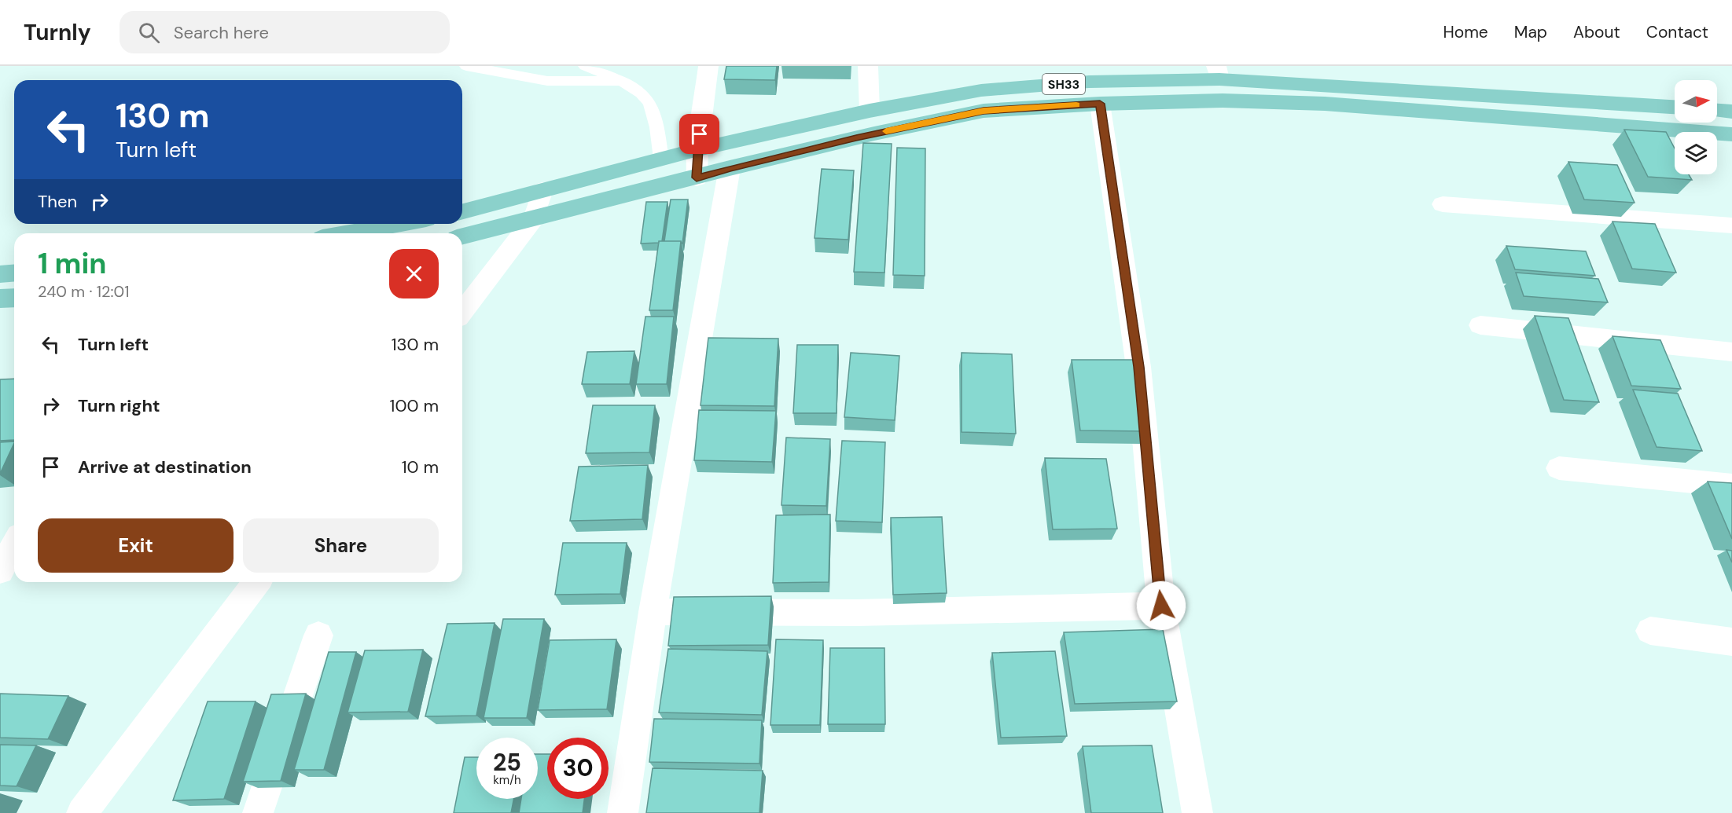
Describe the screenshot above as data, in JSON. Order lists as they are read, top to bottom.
{
  "streets": {
    "main road": ["SH33"]
  },
  "north": "right",
  "page": {
    "header": "Turnly",
    "search": "Search here",
    "nav": [
      "Home",
      "Map",
      "About",
      "Contact"
    ],
    "turn": ["130 m", "Turn left"],
    "then": "Then",
    "heading": ["1 min", "240 m · 12:01"],
    "list": [
      {
        "name": "Turn left",
        "value": "130 m"
      },
      {
        "name": "Turn right",
        "value": "100 m"
      },
      {
        "name": "Arrive at destination",
        "value": "10 m"
      }
    ],
    "buttons": ["Exit", "Share"],
    "speed": "25 km/h",
    "limit": "30"
  }
}
